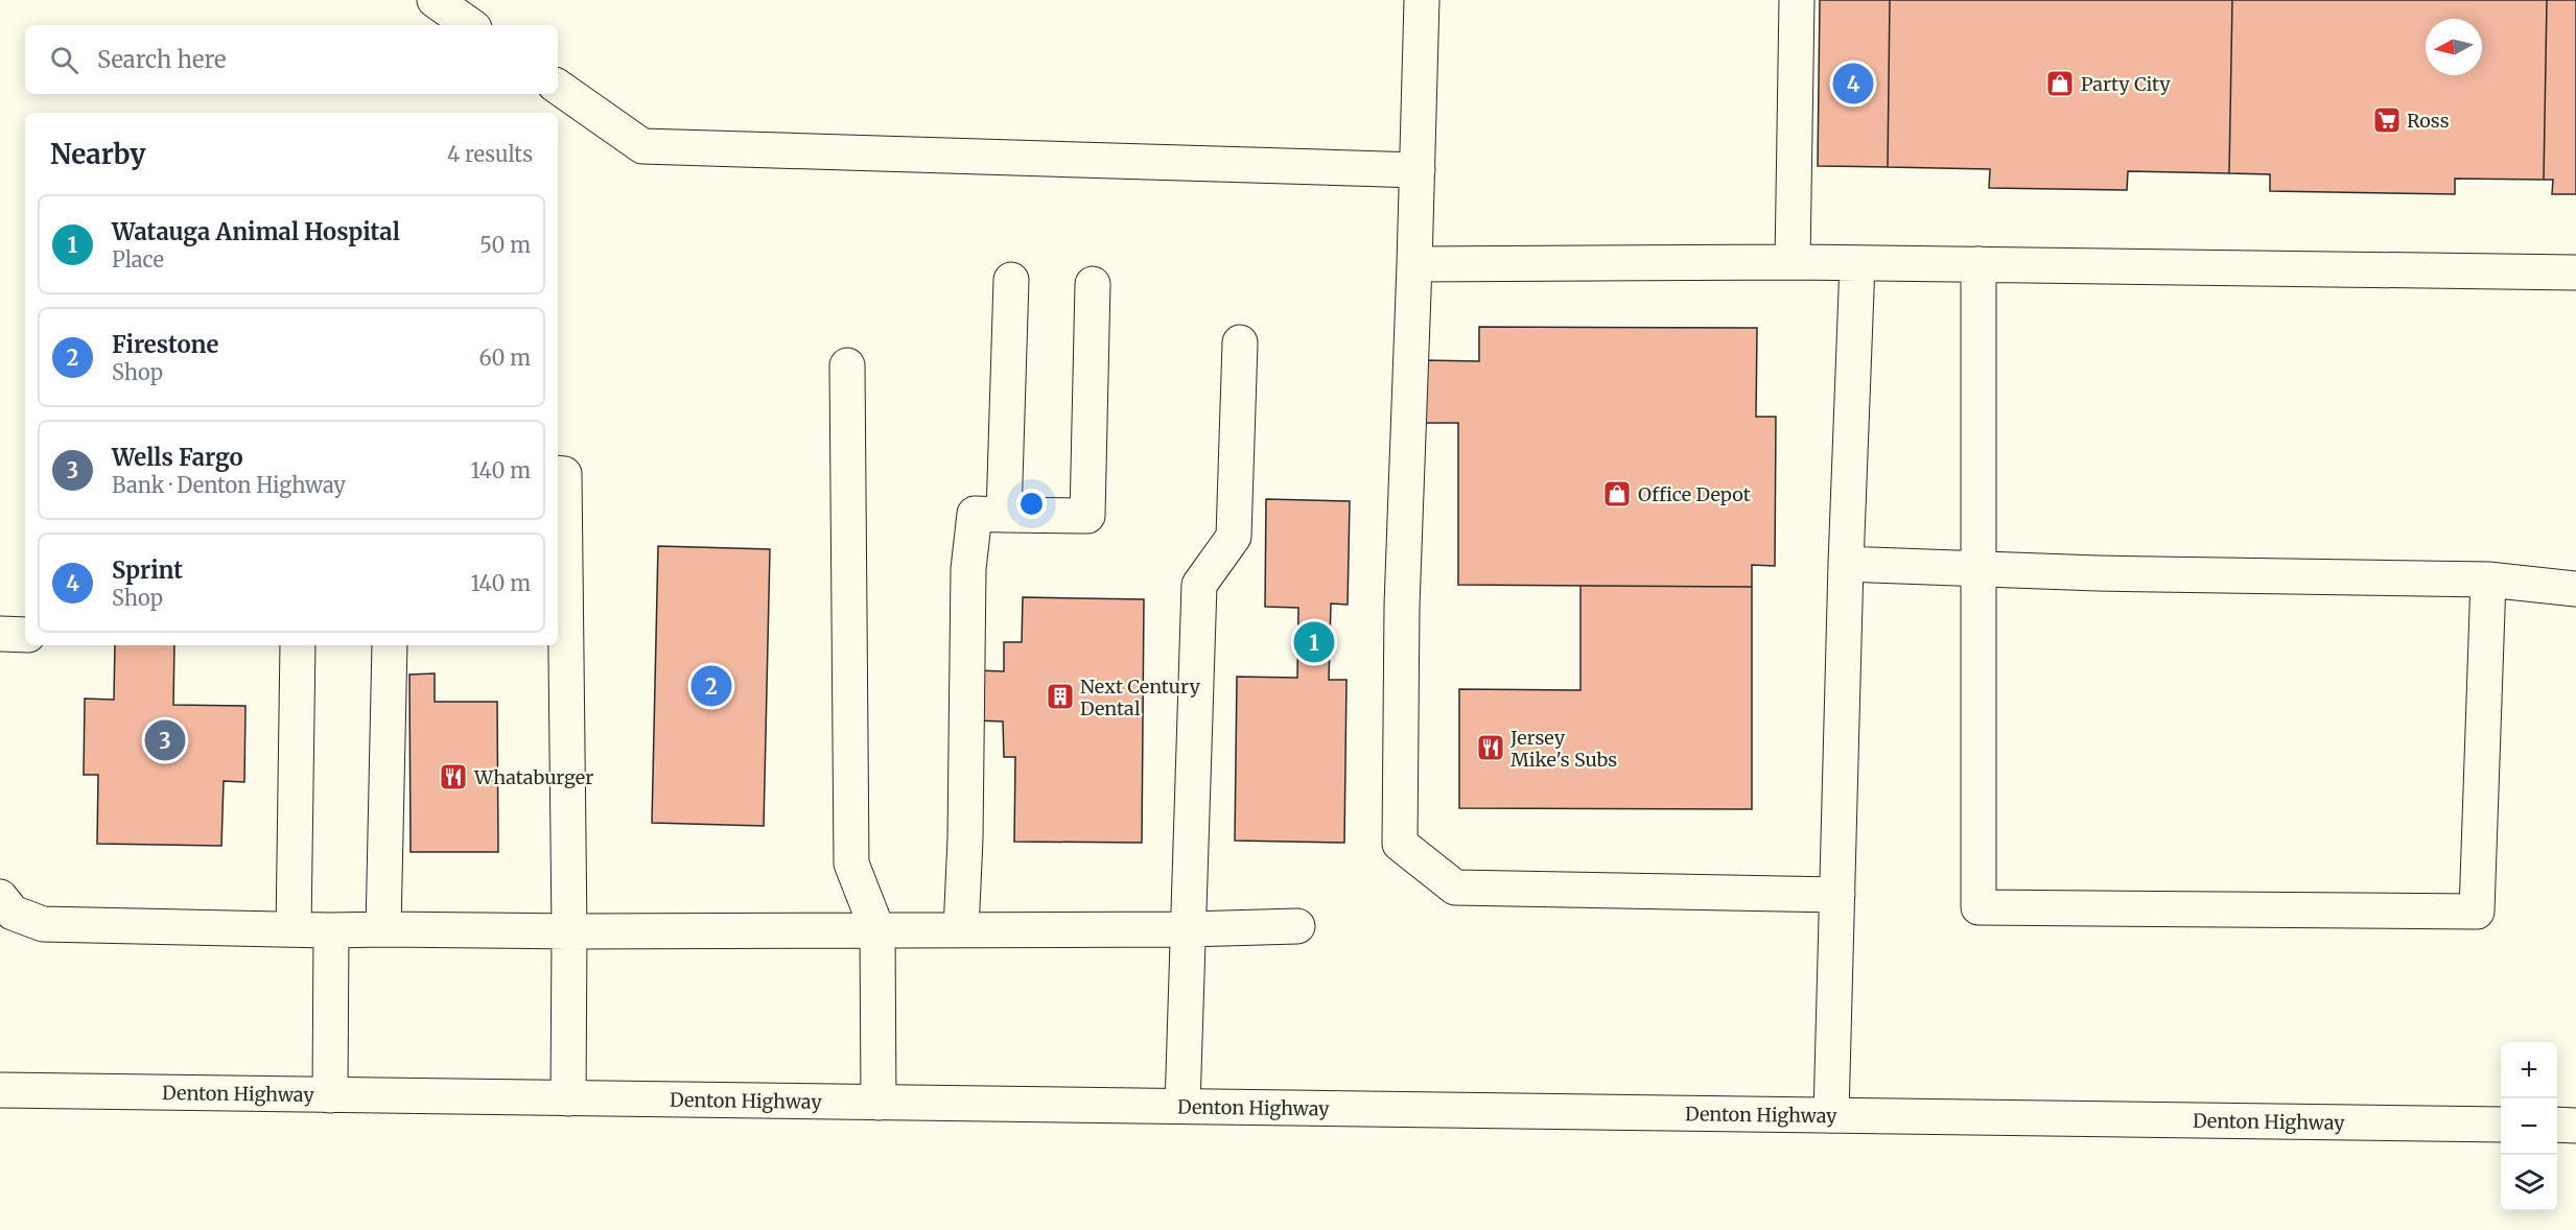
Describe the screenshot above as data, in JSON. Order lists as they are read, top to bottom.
{
  "streets": {
    "main road": ["Denton Highway"]
  },
  "places": {
    "shop": ["Party City", "Office Depot"],
    "supermarket": ["Ross"],
    "building": ["Next Century Dental"],
    "restaurant": ["Jersey Mike's Subs", "Whataburger"]
  },
  "north": "left",
  "page": {
    "search": "Search here",
    "pins": [
      "4",
      "1",
      "2",
      "3"
    ],
    "heading": ["Nearby", "4 results"],
    "list": [
      {
        "mark": "1",
        "name": "Watauga Animal Hospital",
        "note": "Place",
        "value": "50 m"
      },
      {
        "mark": "2",
        "name": "Firestone",
        "note": "Shop",
        "value": "60 m"
      },
      {
        "mark": "3",
        "name": "Wells Fargo",
        "note": "Bank · Denton Highway",
        "value": "140 m"
      },
      {
        "mark": "4",
        "name": "Sprint",
        "note": "Shop",
        "value": "140 m"
      }
    ],
    "map_buttons": ["+", "−"]
  }
}
